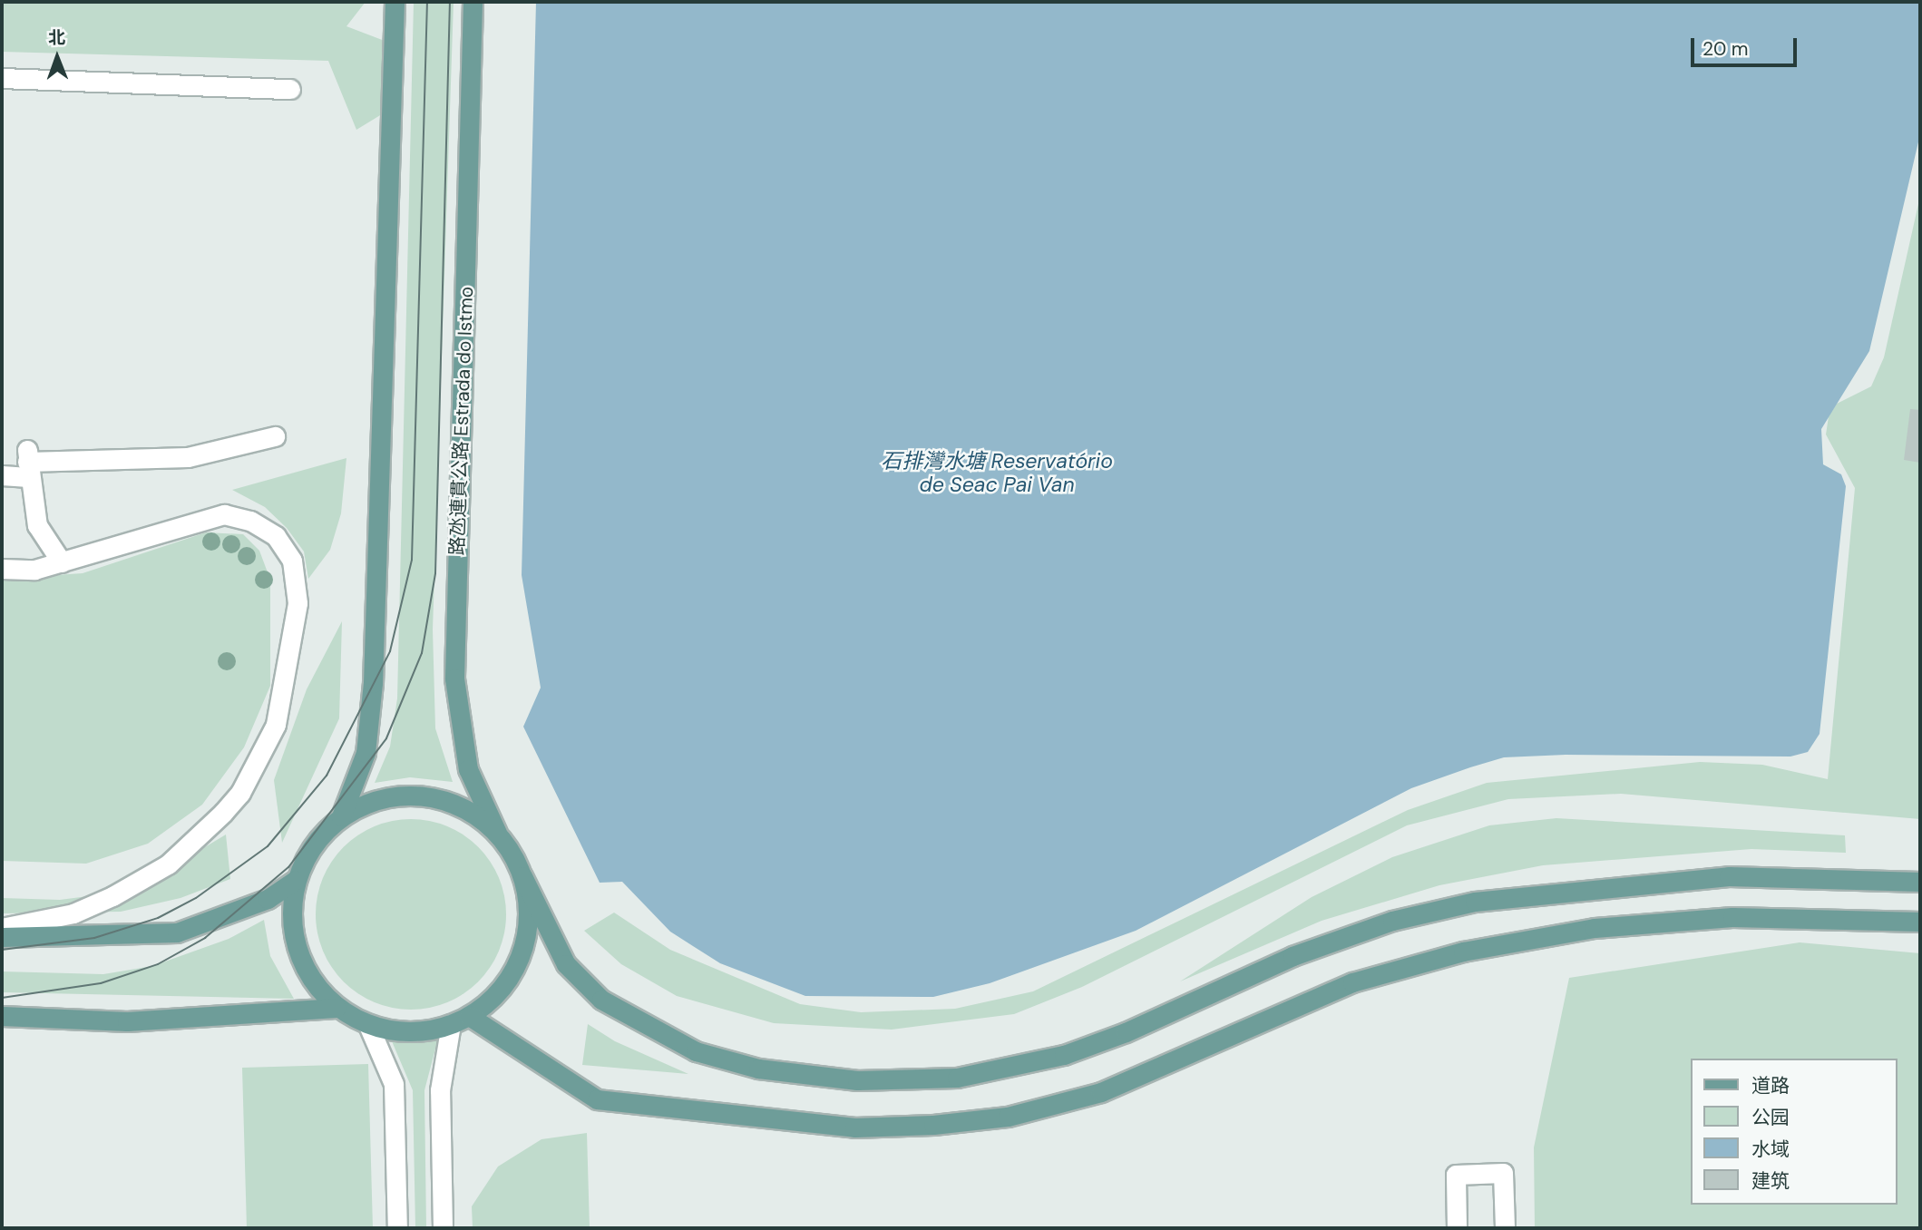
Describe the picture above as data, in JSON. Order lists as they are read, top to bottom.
{
  "streets": {
    "main road": ["路氹連貫公路 Estrada do Istmo"]
  },
  "water": ["石排灣水塘 Reservatório de Seac Pai Van"],
  "legend": [
    "道路",
    "公园",
    "水域",
    "建筑"
  ],
  "scale_bar": "20 m",
  "north": "top"
}
